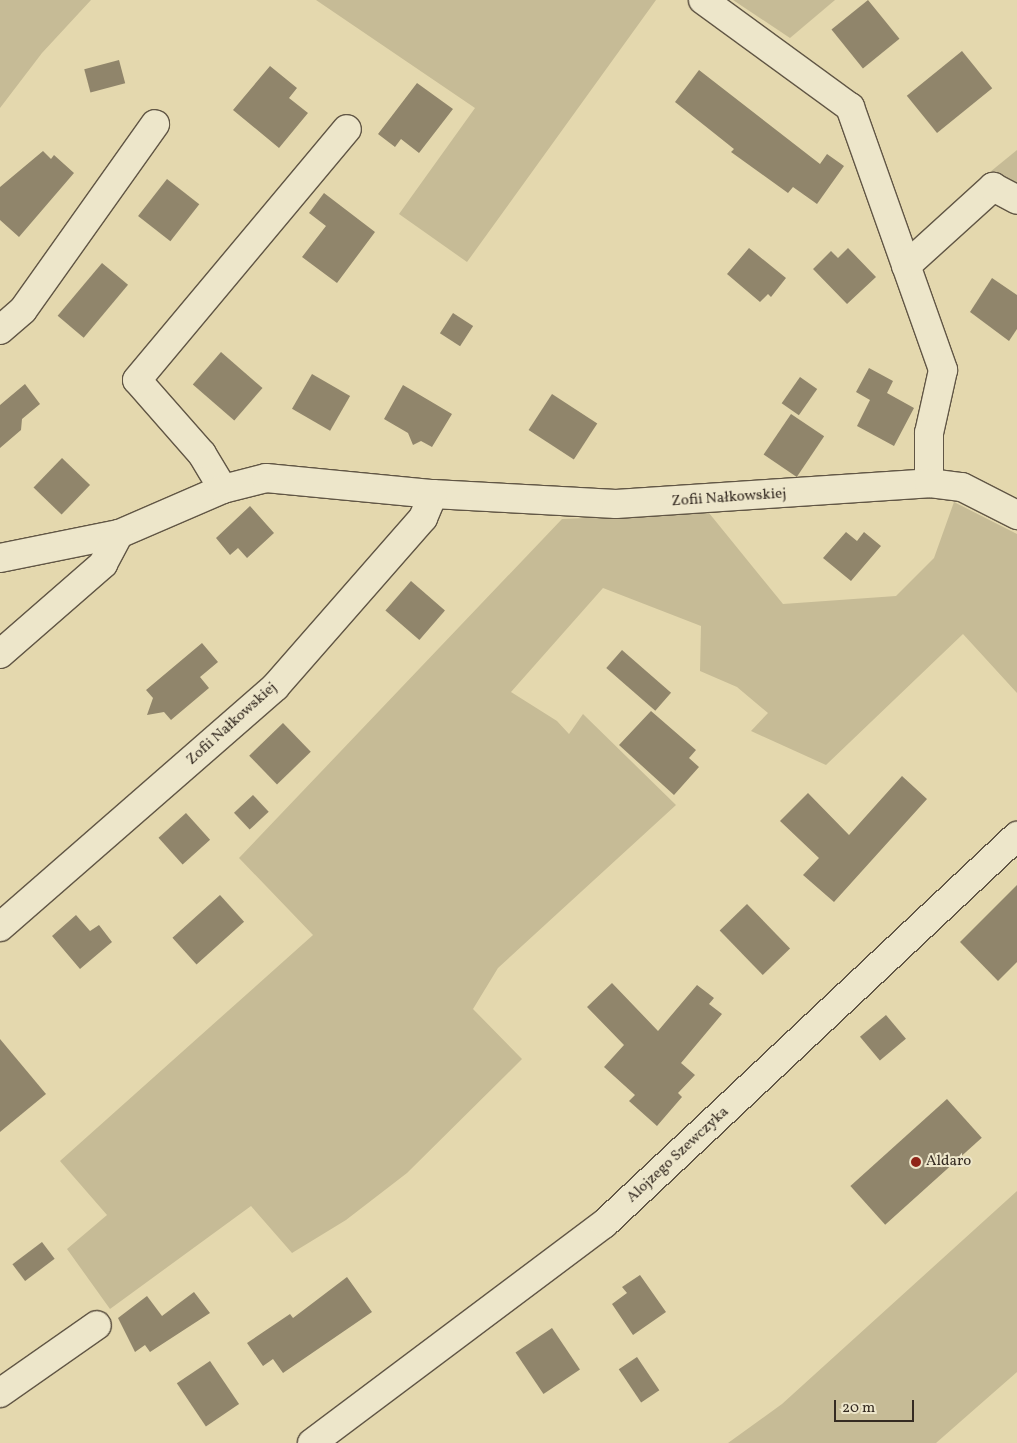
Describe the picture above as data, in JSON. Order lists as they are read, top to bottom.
{
  "streets": {
    "street": ["Zofii Nałkowskiej", "Alojzego Szewczyka"]
  },
  "places": ["Aldaro"],
  "scale_bar": "20 m"
}
